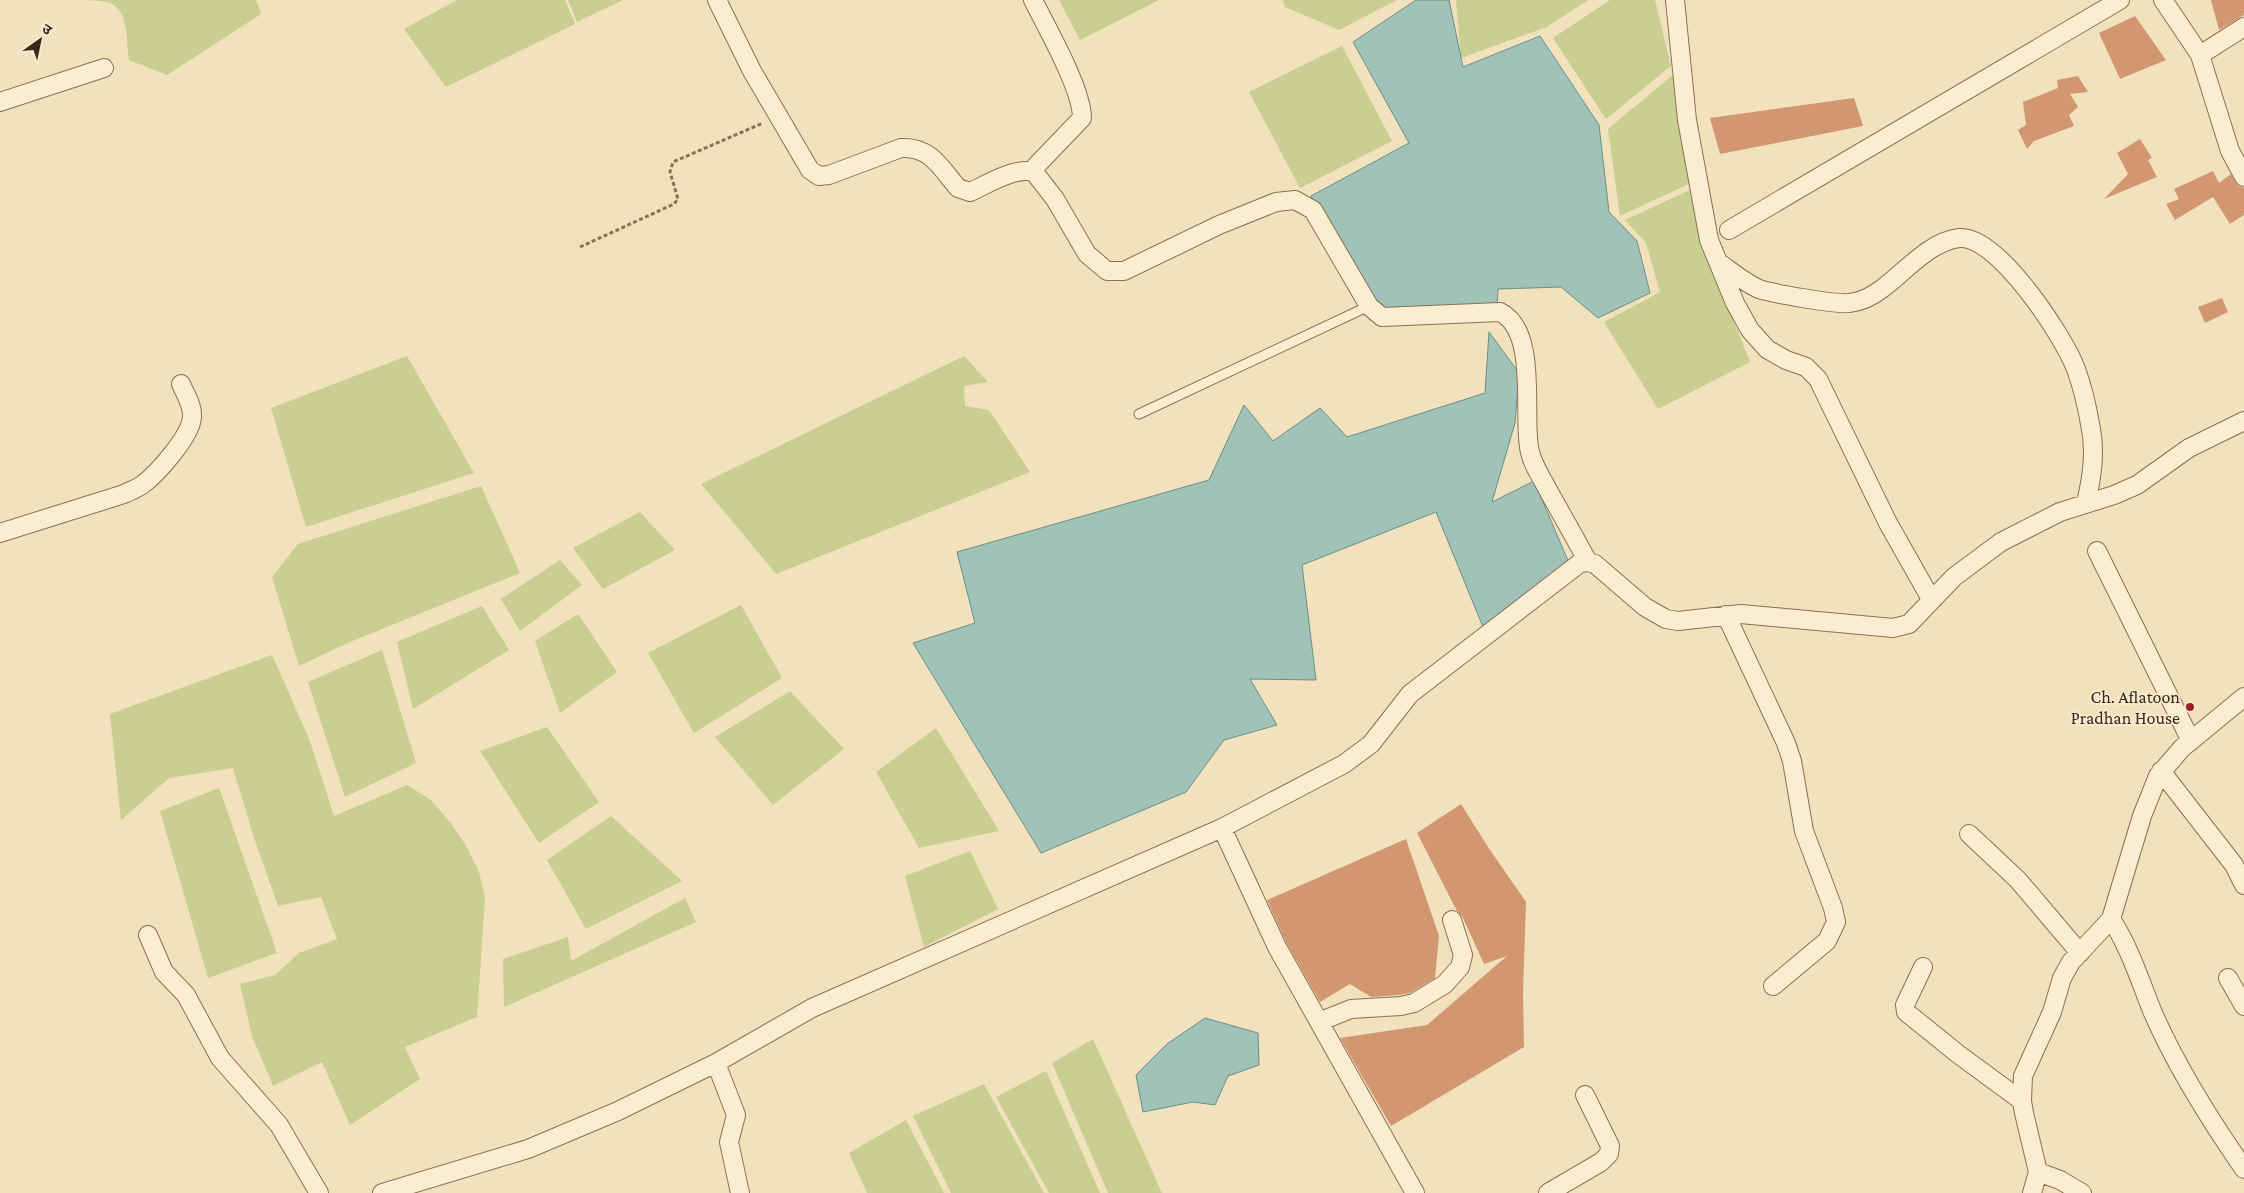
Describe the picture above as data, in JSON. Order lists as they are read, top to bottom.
{
  "places": ["Ch. Aflatoon Pradhan House"],
  "north": "top right"
}
